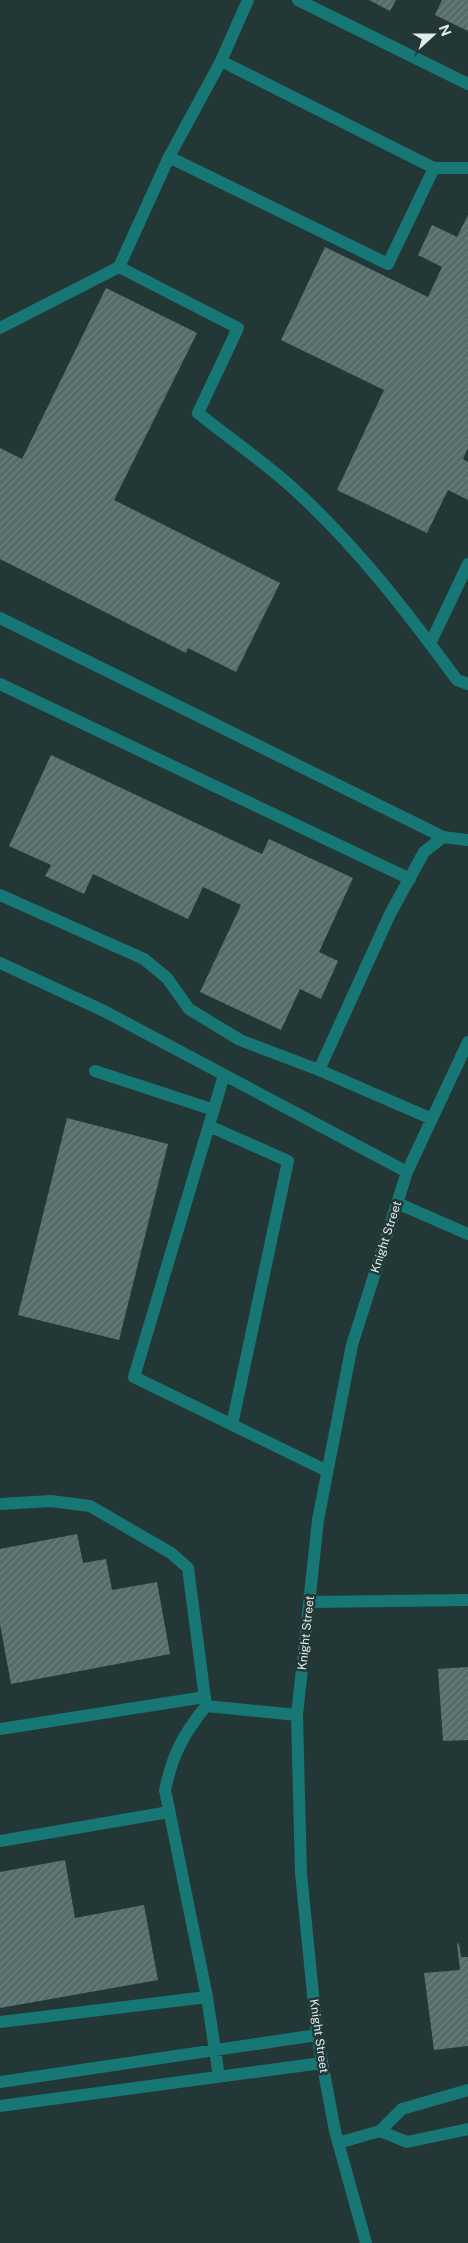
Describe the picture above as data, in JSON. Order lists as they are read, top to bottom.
{
  "streets": {
    "street": ["Knight Street"]
  },
  "north": "right"
}
